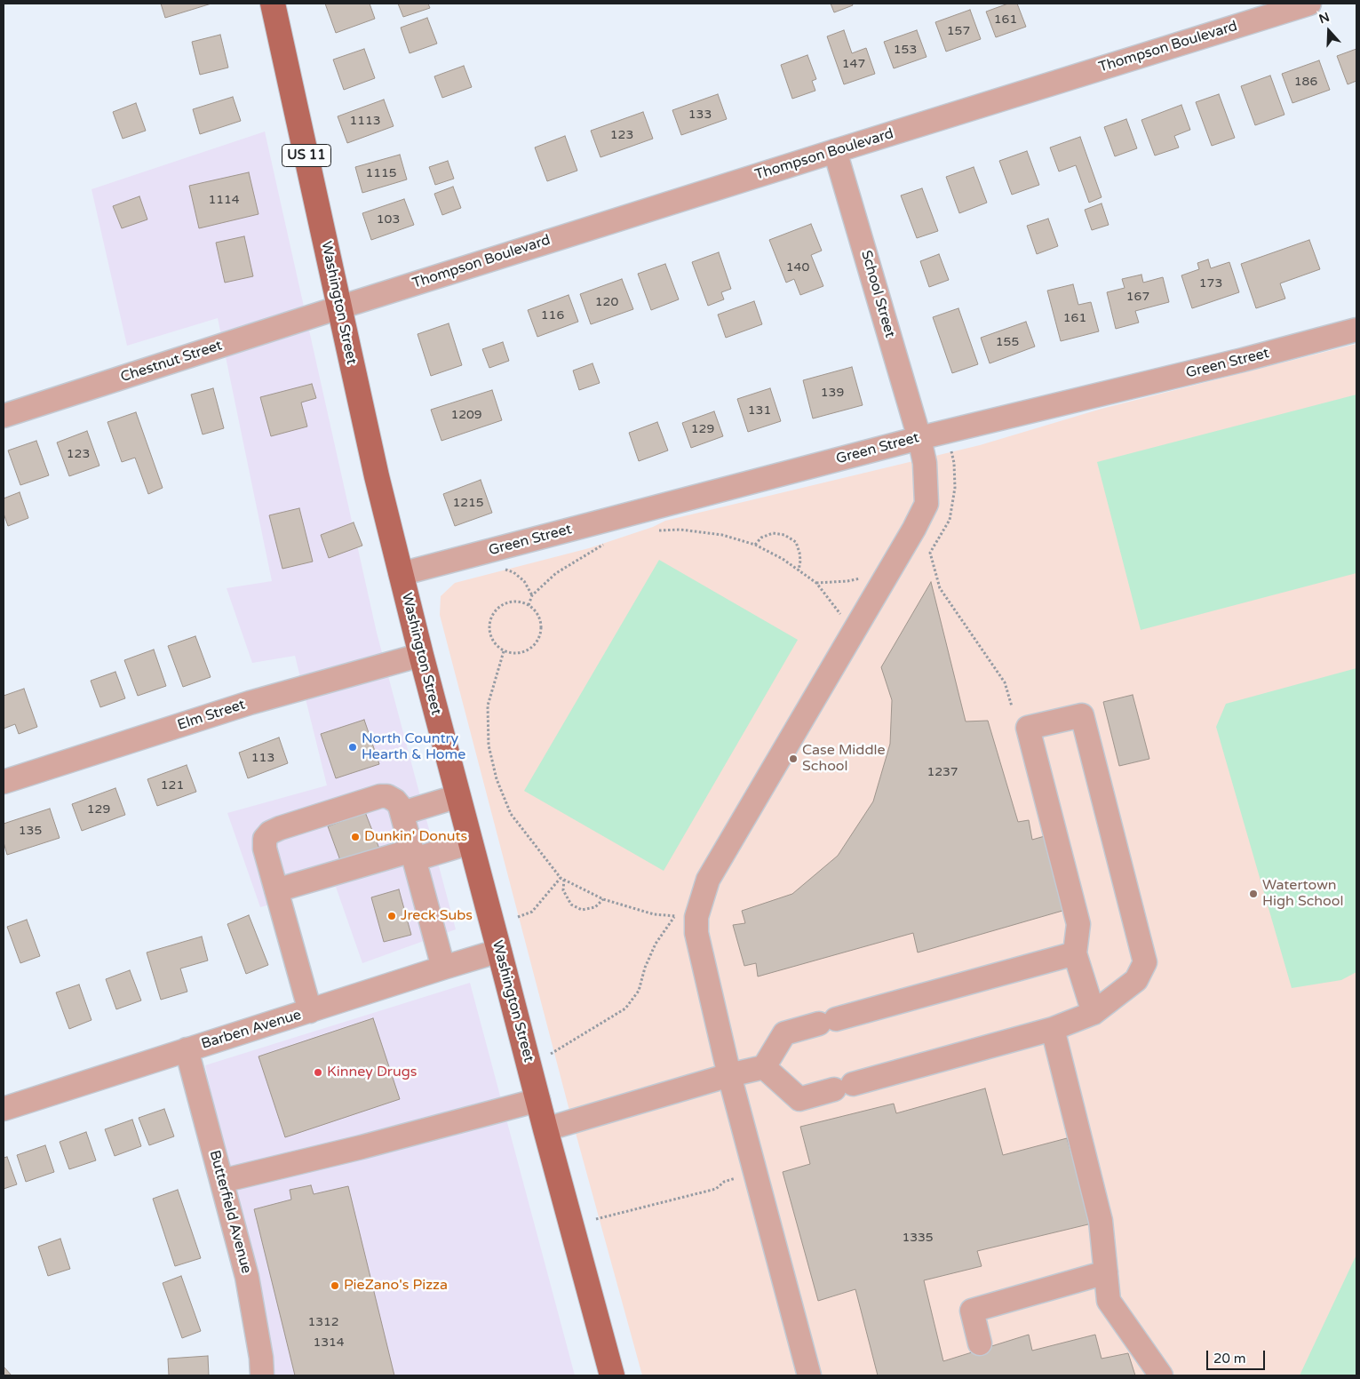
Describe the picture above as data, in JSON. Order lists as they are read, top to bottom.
{
  "streets": {
    "main road": ["US 11", "Washington Street"],
    "street": [
      "Thompson Boulevard",
      "School Street",
      "Chestnut Street",
      "Green Street",
      "Elm Street",
      "Barben Avenue",
      "Butterfield Avenue"
    ]
  },
  "crossings": [
    ["Thompson Boulevard", "School Street"],
    ["Thompson Boulevard", "Washington Street"],
    ["Thompson Boulevard", "Chestnut Street"],
    ["School Street", "Green Street"],
    ["Washington Street", "Chestnut Street"],
    ["Washington Street", "Green Street"],
    ["Washington Street", "Elm Street"],
    ["Washington Street", "Barben Avenue"],
    ["Barben Avenue", "Butterfield Avenue"]
  ],
  "places": [
    "North Country Hearth & Home",
    "Case Middle School",
    "Dunkin' Donuts",
    "Watertown High School",
    "Jreck Subs",
    "Kinney Drugs",
    "PieZano's Pizza"
  ],
  "house_numbers": [
    "161",
    "157",
    "153",
    "147",
    "186",
    "133",
    "1113",
    "123",
    "1115",
    "1114",
    "103",
    "140",
    "173",
    "167",
    "120",
    "116",
    "161",
    "155",
    "139",
    "131",
    "1209",
    "129",
    "123",
    "1215",
    "113",
    "1237",
    "121",
    "129",
    "135",
    "1335",
    "1312",
    "1314"
  ],
  "scale_bar": "20 m",
  "north": "top"
}
